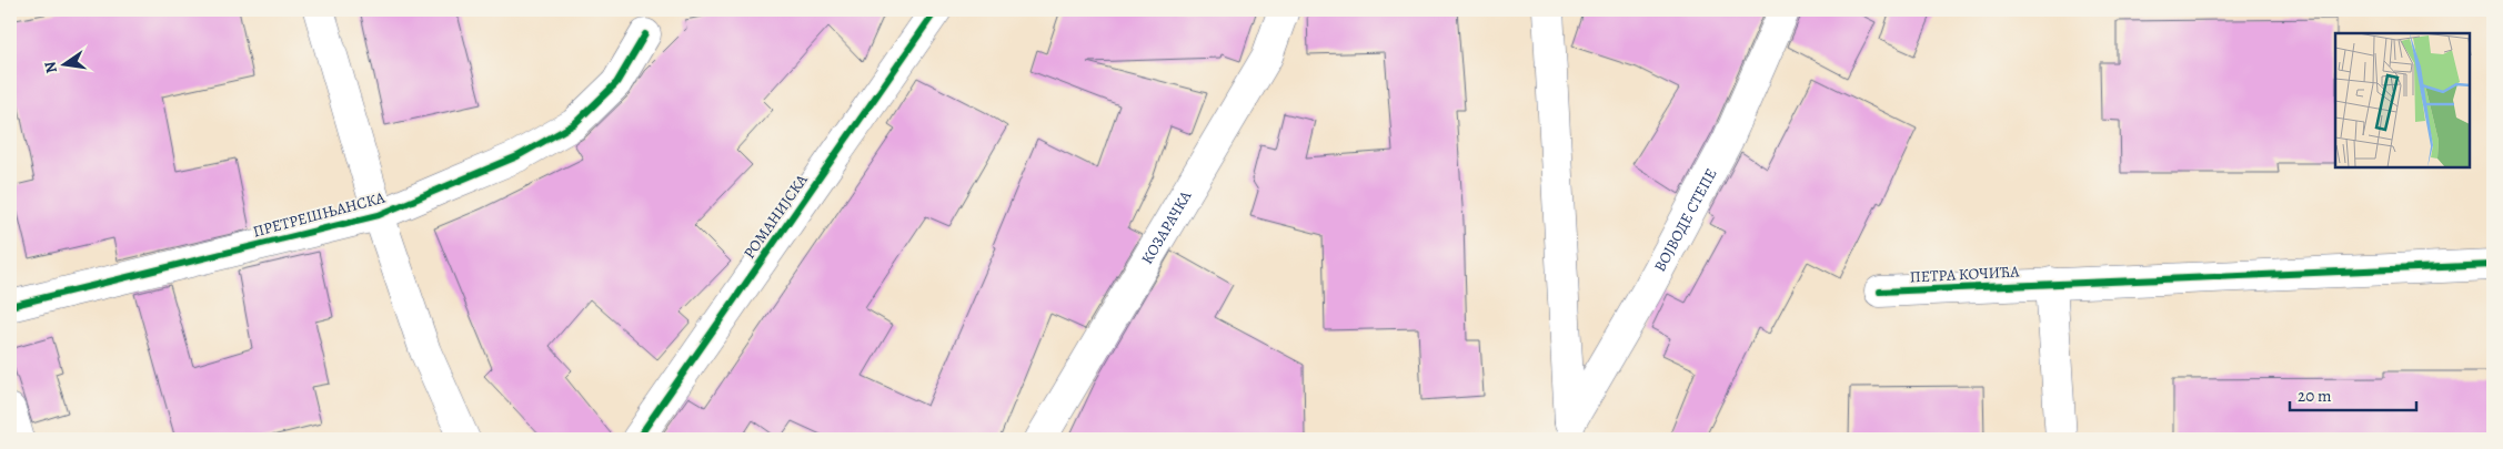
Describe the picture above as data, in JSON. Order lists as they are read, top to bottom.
{
  "streets": {
    "street": [
      "ПРЕТРЕШЊАНСКА",
      "РОМАНИЈСКА",
      "ВОЈВОДЕ СТЕПЕ",
      "КОЗАРАЧКА",
      "ПЕТРА КОЧИЋА"
    ]
  },
  "scale_bar": "20 m",
  "north": "left"
}
